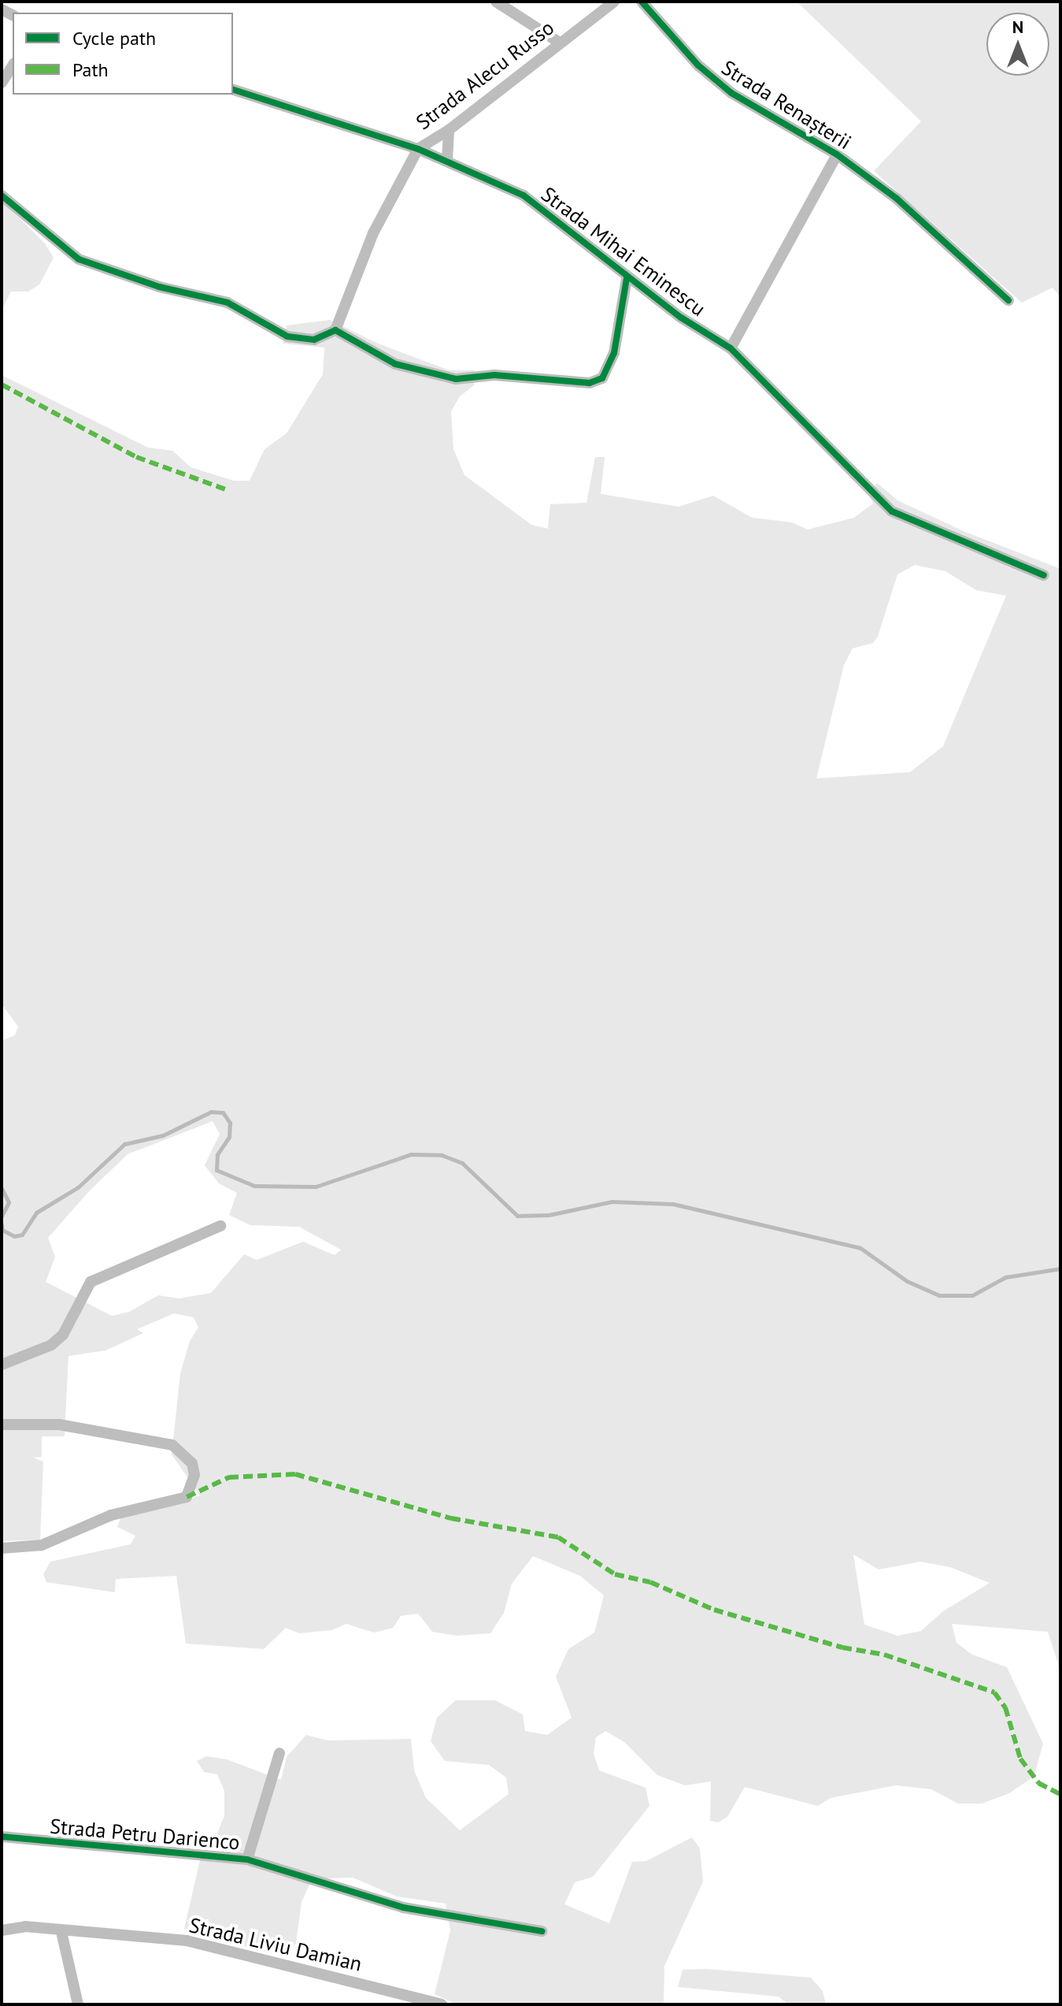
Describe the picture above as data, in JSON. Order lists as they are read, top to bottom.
{
  "streets": {
    "street": [
      "Strada Alecu Russo",
      "Strada Renașterii",
      "Strada Mihai Eminescu",
      "Strada Petru Darienco",
      "Strada Liviu Damian"
    ]
  },
  "crossings": [
    ["Strada Alecu Russo", "Strada Mihai Eminescu"]
  ],
  "legend": ["Cycle path", "Path"],
  "north": "top"
}
